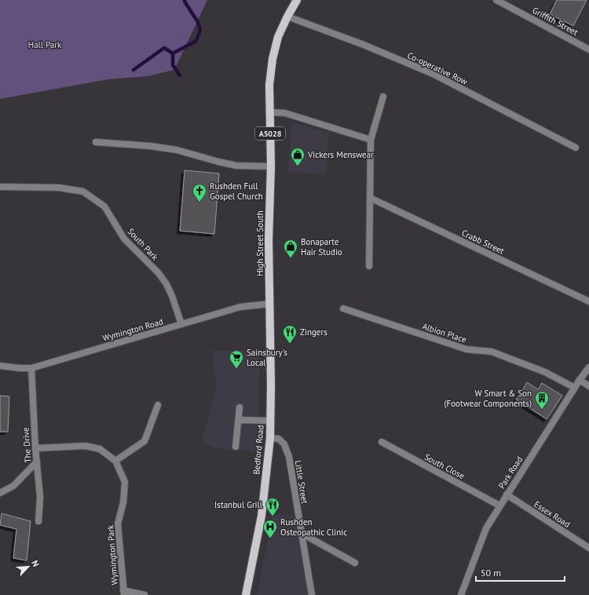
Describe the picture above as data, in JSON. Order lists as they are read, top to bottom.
{
  "streets": {
    "main road": ["A5028", "High Street South", "Bedford Road"],
    "street": [
      "Griffith Street",
      "Co-operative Row",
      "Crabb Street",
      "South Park",
      "Wymington Road",
      "Albion Place",
      "The Drive",
      "South Close",
      "Park Road",
      "Little Street",
      "Essex Road",
      "Wymington Park"
    ]
  },
  "crossings": [
    ["Co-operative Row", "High Street South"],
    ["High Street South", "Wymington Road"],
    ["High Street South", "Bedford Road"],
    ["South Park", "Wymington Road"],
    ["Wymington Road", "The Drive"],
    ["Wymington Road", "Bedford Road"],
    ["Albion Place", "Park Road"],
    ["The Drive", "Wymington Park"],
    ["Bedford Road", "Little Street"],
    ["South Close", "Park Road"],
    ["Park Road", "Essex Road"]
  ],
  "parks": ["Hall Park"],
  "places": {
    "shop": ["Vickers Menswear", "Bonaparte Hair Studio"],
    "church": ["Rushden Full Gospel Church"],
    "restaurant": ["Zingers", "Istanbul Grill"],
    "supermarket": ["Sainsbury's Local"],
    "building": ["W Smart & Son (Footwear Components)"],
    "hospital": ["Rushden Osteopathic Clinic"]
  },
  "scale_bar": "50 m",
  "north": "top right"
}
